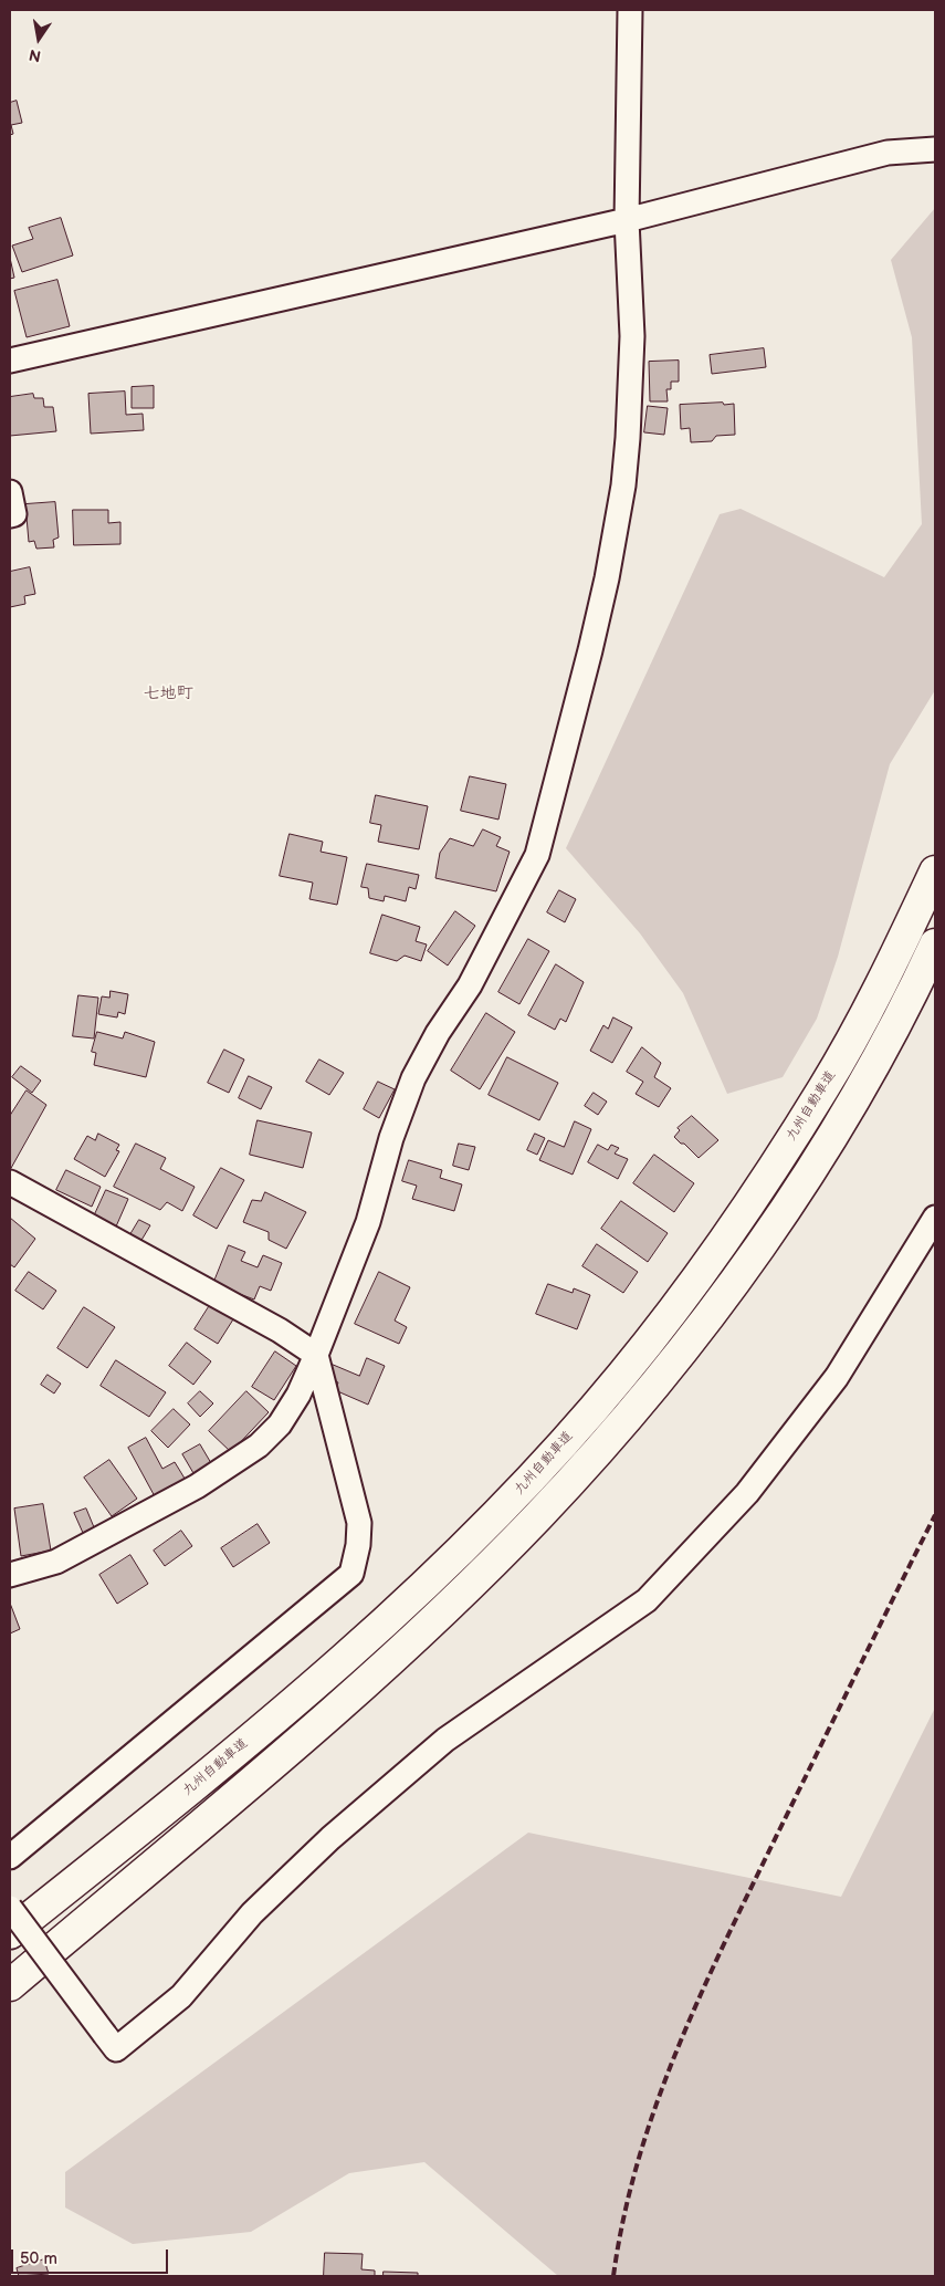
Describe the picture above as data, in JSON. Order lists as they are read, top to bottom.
{
  "streets": {
    "highway": ["九州自動車道"]
  },
  "districts": ["七地町"],
  "scale_bar": "50 m",
  "north": "bottom"
}
